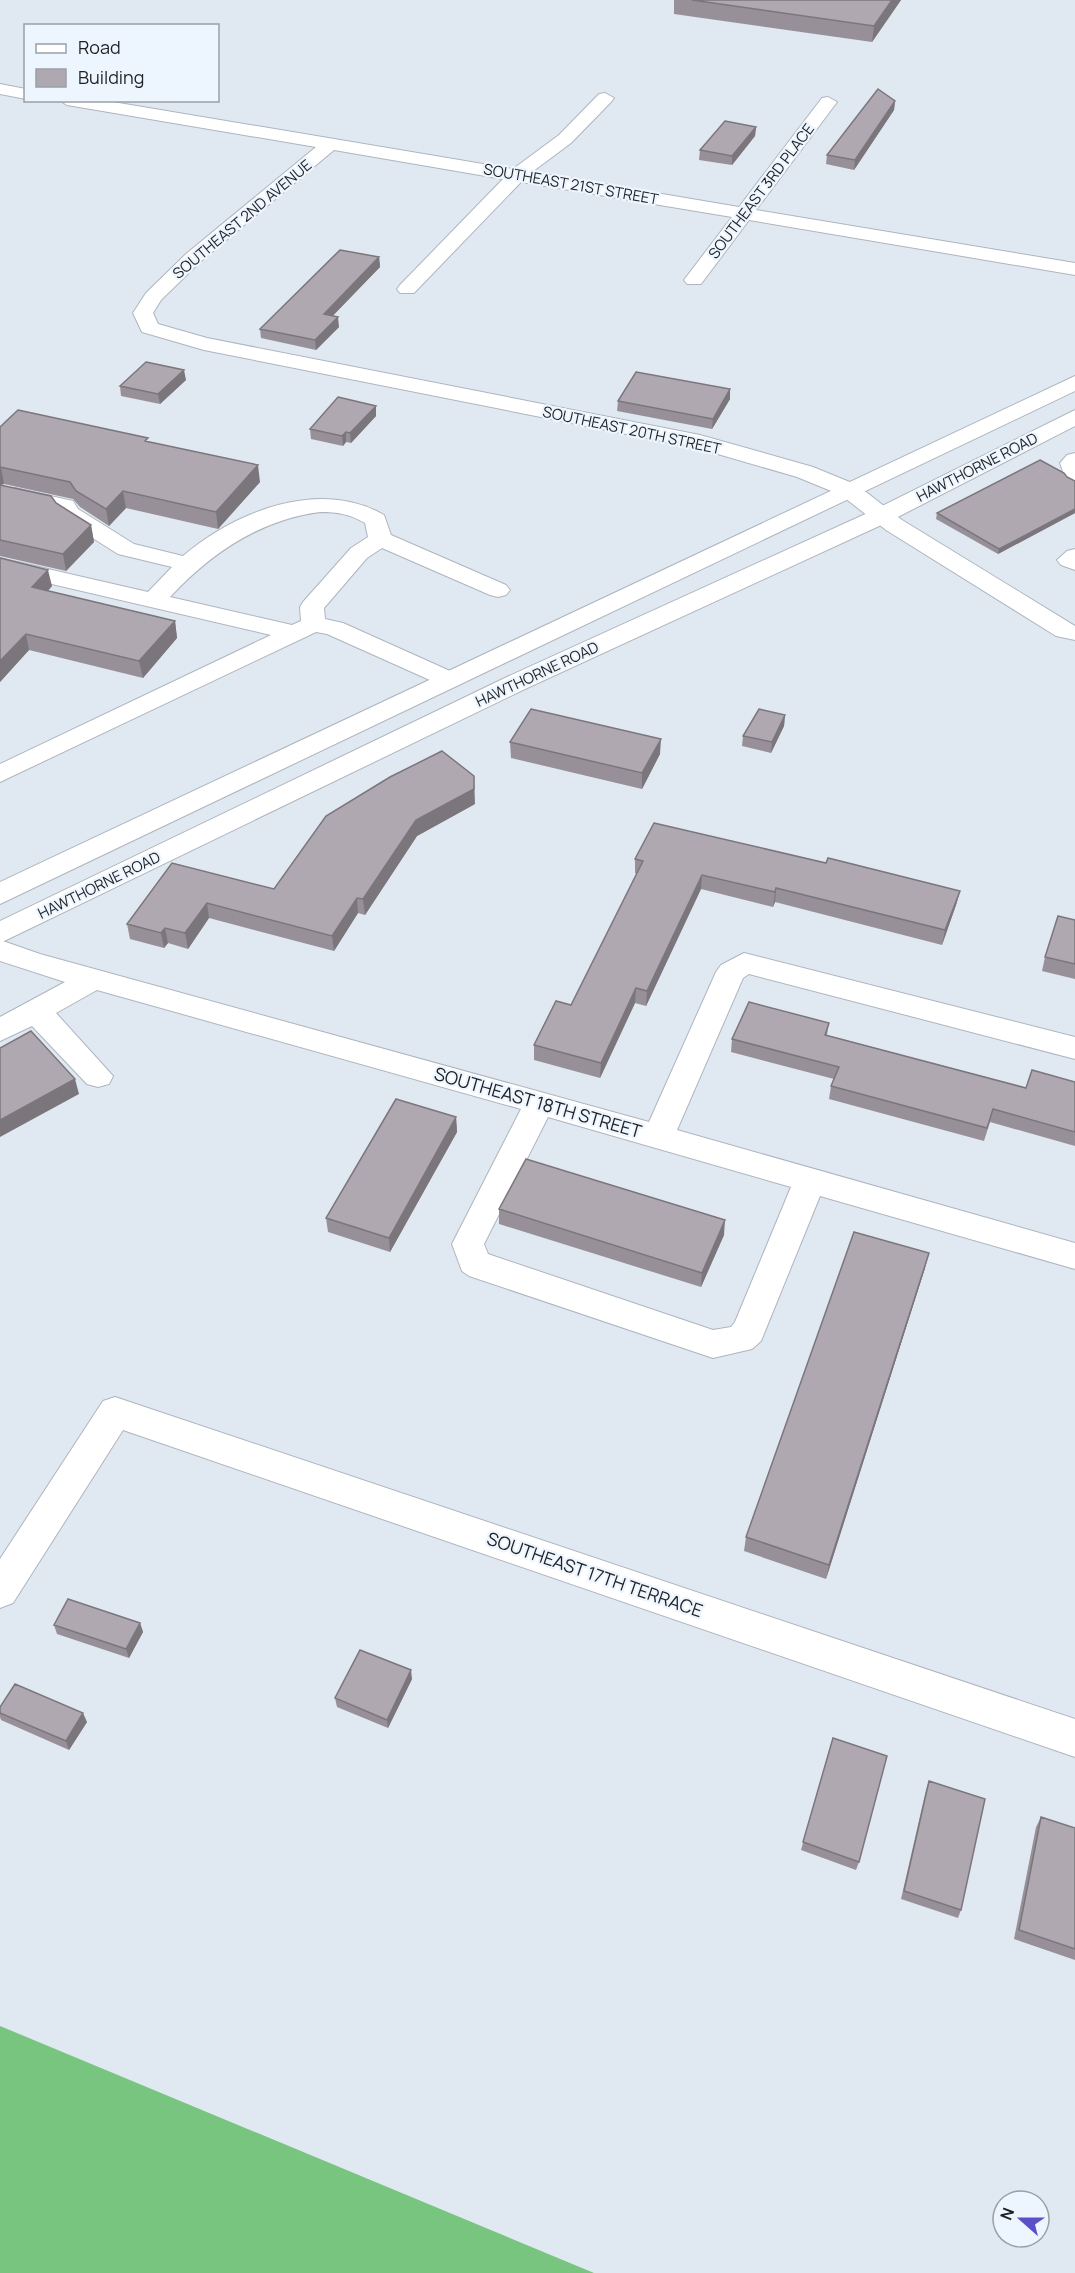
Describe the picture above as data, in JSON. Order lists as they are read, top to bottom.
{
  "streets": {
    "highway": ["HAWTHORNE ROAD"],
    "street": [
      "SOUTHEAST 21ST STREET",
      "SOUTHEAST 3RD PLACE",
      "SOUTHEAST 2ND AVENUE",
      "SOUTHEAST 20TH STREET",
      "SOUTHEAST 18TH STREET",
      "SOUTHEAST 17TH TERRACE"
    ]
  },
  "crossings": [
    ["SOUTHEAST 21ST STREET", "SOUTHEAST 3RD PLACE"],
    ["SOUTHEAST 21ST STREET", "SOUTHEAST 2ND AVENUE"],
    ["SOUTHEAST 2ND AVENUE", "SOUTHEAST 20TH STREET"],
    ["SOUTHEAST 20TH STREET", "HAWTHORNE ROAD"]
  ],
  "legend": ["Road", "Building"],
  "north": "left"
}
